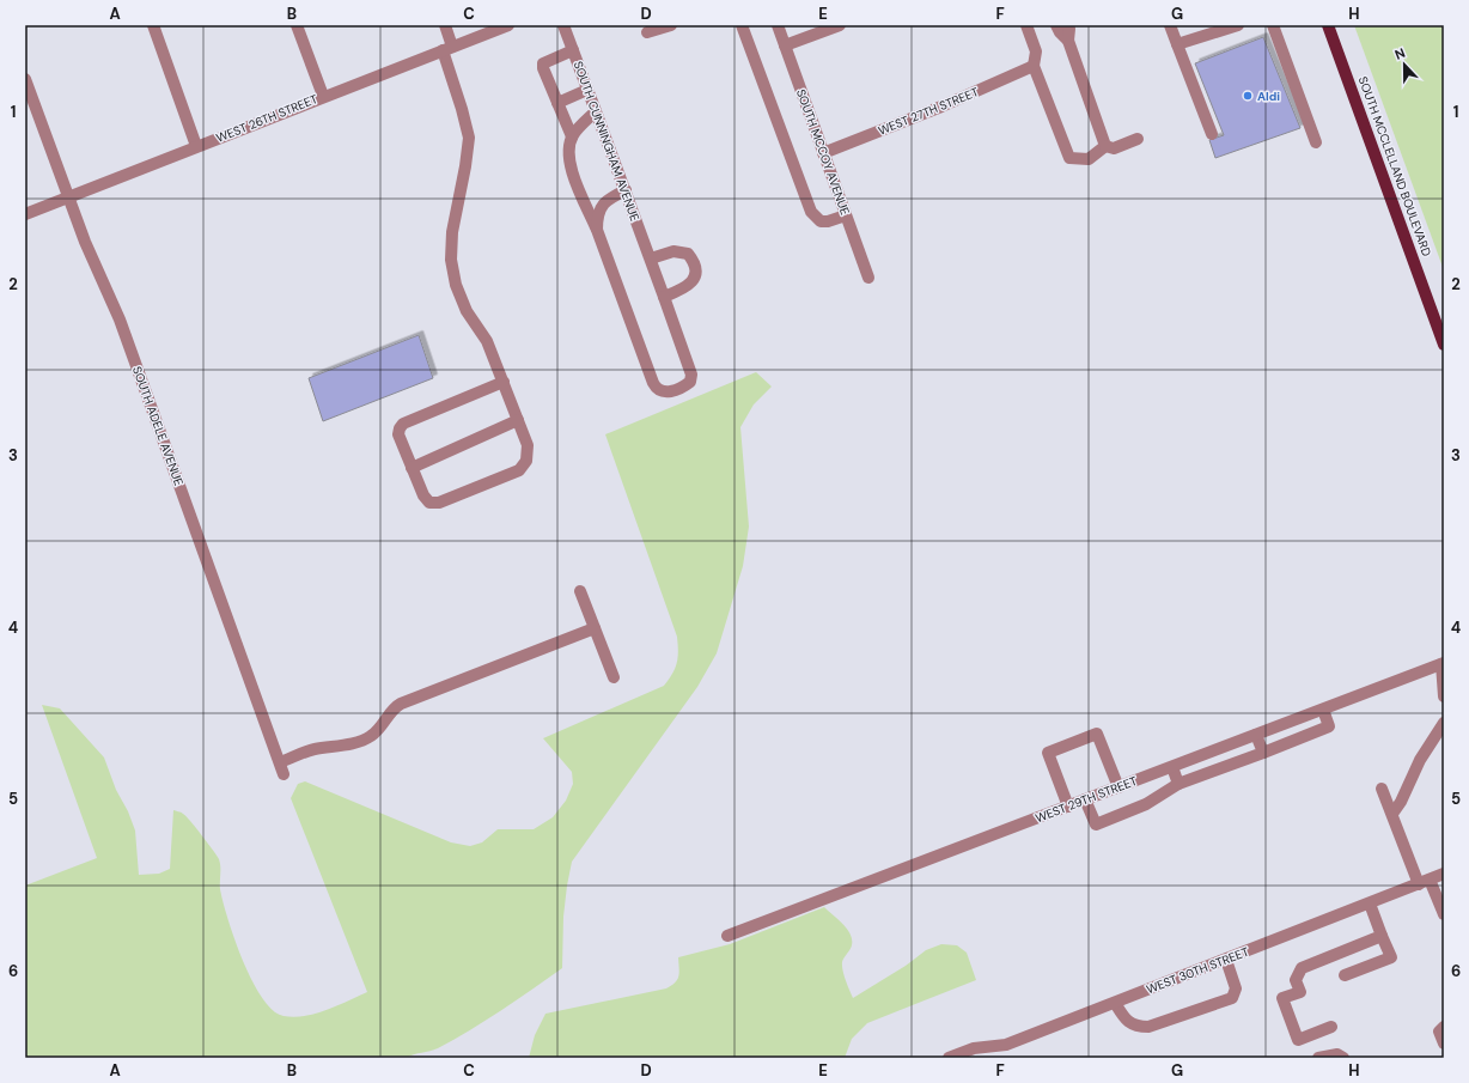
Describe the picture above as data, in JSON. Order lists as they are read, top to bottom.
{
  "streets": {
    "main road": ["SOUTH MCCLELLAND BOULEVARD"],
    "street": [
      "WEST 27TH STREET",
      "WEST 26TH STREET",
      "SOUTH CUNNINGHAM AVENUE",
      "SOUTH MCCOY AVENUE",
      "SOUTH ADELE AVENUE",
      "WEST 29TH STREET",
      "WEST 30TH STREET"
    ]
  },
  "crossings": [
    ["WEST 27TH STREET", "SOUTH MCCOY AVENUE"],
    ["WEST 26TH STREET", "SOUTH ADELE AVENUE"]
  ],
  "places": ["Aldi"],
  "north": "top",
  "grid": {
    "columns": [
      "A",
      "B",
      "C",
      "D",
      "E",
      "F",
      "G",
      "H"
    ],
    "rows": [
      "1",
      "2",
      "3",
      "4",
      "5",
      "6"
    ]
  }
}
